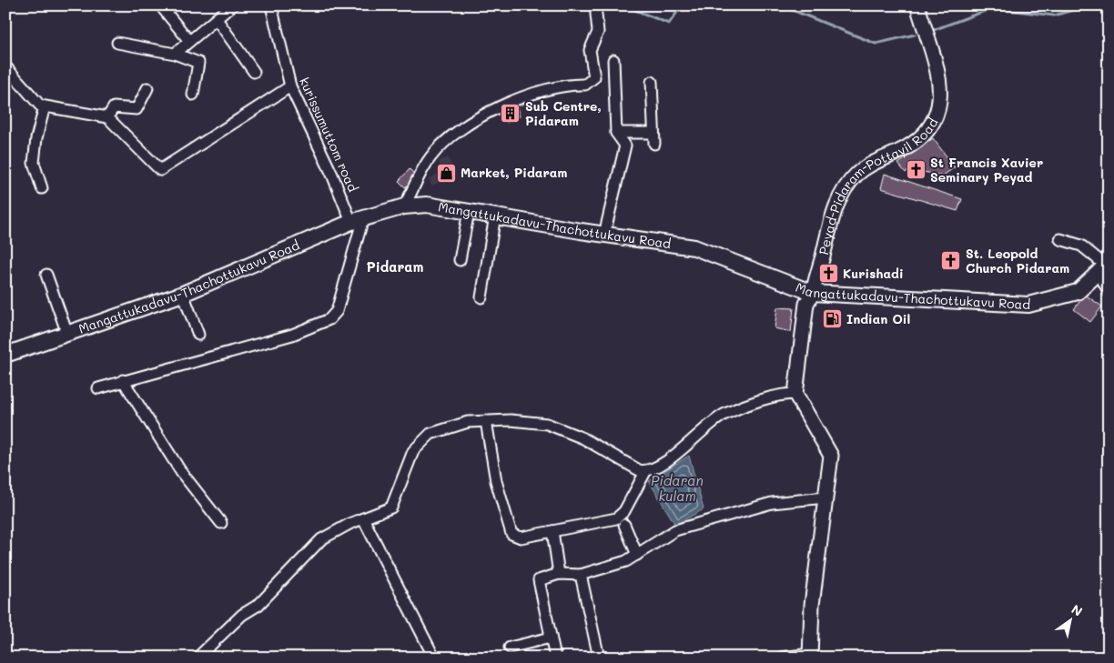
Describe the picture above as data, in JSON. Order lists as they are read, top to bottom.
{
  "streets": {
    "main road": ["Mangattukadavu-Thachottukavu Road"],
    "street": ["kurissumuttom road", "Peyad-Pidaram-Pottayil Road"]
  },
  "crossings": [
    ["kurissumuttom road", "Mangattukadavu-Thachottukavu Road"],
    ["Peyad-Pidaram-Pottayil Road", "Mangattukadavu-Thachottukavu Road"]
  ],
  "districts": ["Pidaram"],
  "water": ["Pidaran kulam"],
  "places": {
    "building": ["Sub Centre, Pidaram"],
    "church": ["St Francis Xavier Seminary Peyad", "St. Leopold Church Pidaram", "Kurishadi"],
    "shop": ["Market, Pidaram"],
    "fuel station": ["Indian Oil"]
  },
  "north": "top right"
}
